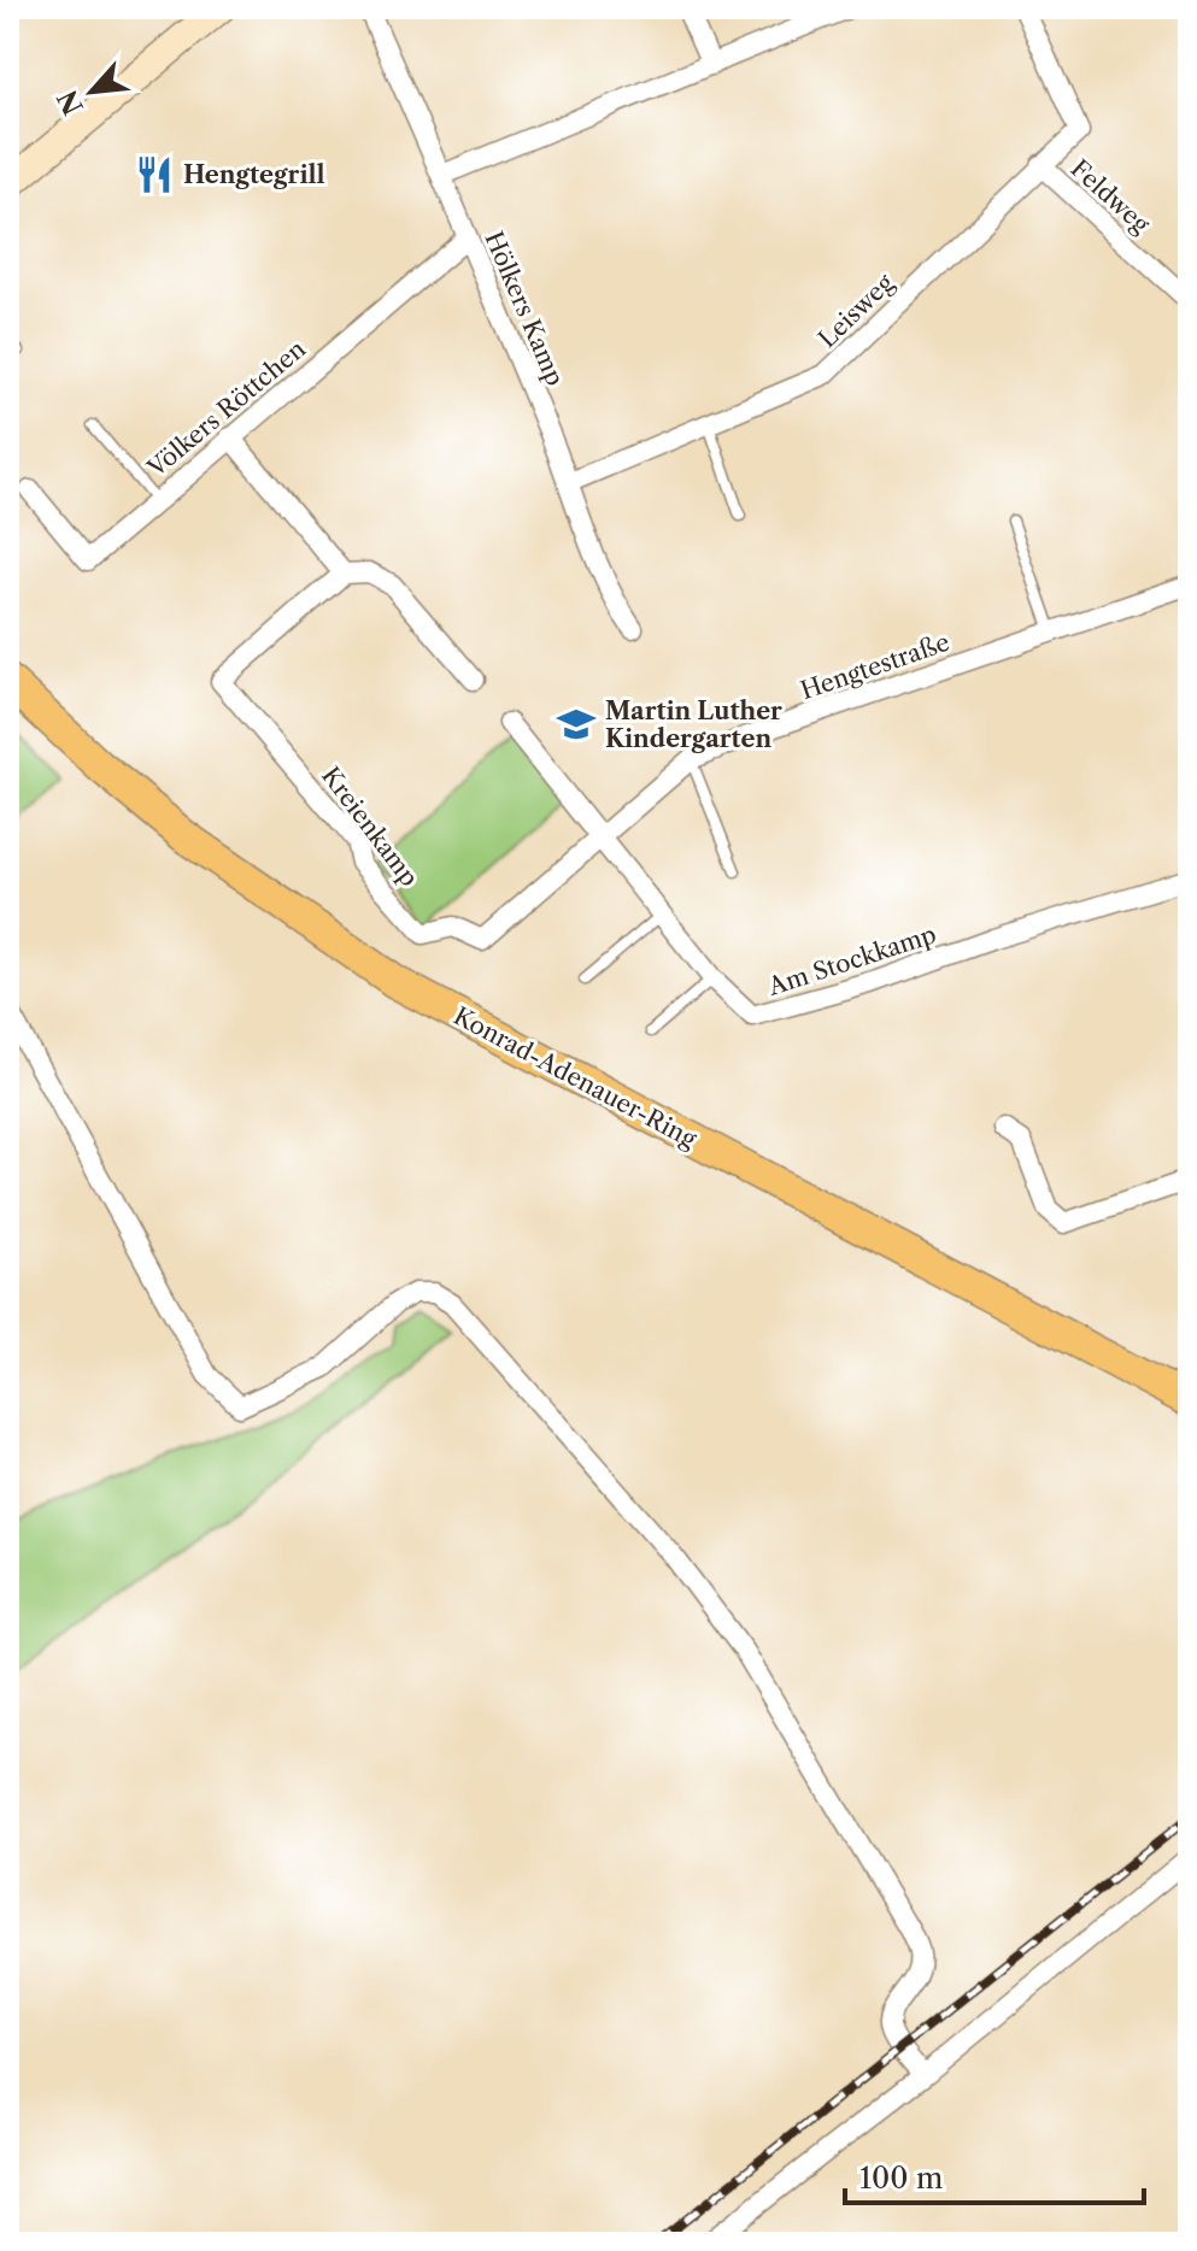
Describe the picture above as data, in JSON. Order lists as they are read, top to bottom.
{
  "streets": {
    "main road": ["Konrad-Adenauer-Ring"],
    "street": [
      "Feldweg",
      "Hölkers Kamp",
      "Leisweg",
      "Völkers Röttchen",
      "Hengtestraße",
      "Kreienkamp",
      "Am Stockkamp"
    ]
  },
  "crossings": [
    ["Feldweg", "Leisweg"],
    ["Hölkers Kamp", "Leisweg"],
    ["Hölkers Kamp", "Völkers Röttchen"],
    ["Hengtestraße", "Kreienkamp"],
    ["Hengtestraße", "Am Stockkamp"],
    ["Kreienkamp", "Am Stockkamp"]
  ],
  "places": {
    "restaurant": ["Hengtegrill"],
    "school or university": ["Martin Luther Kindergarten"]
  },
  "scale_bar": "100 m",
  "north": "bottom left"
}
